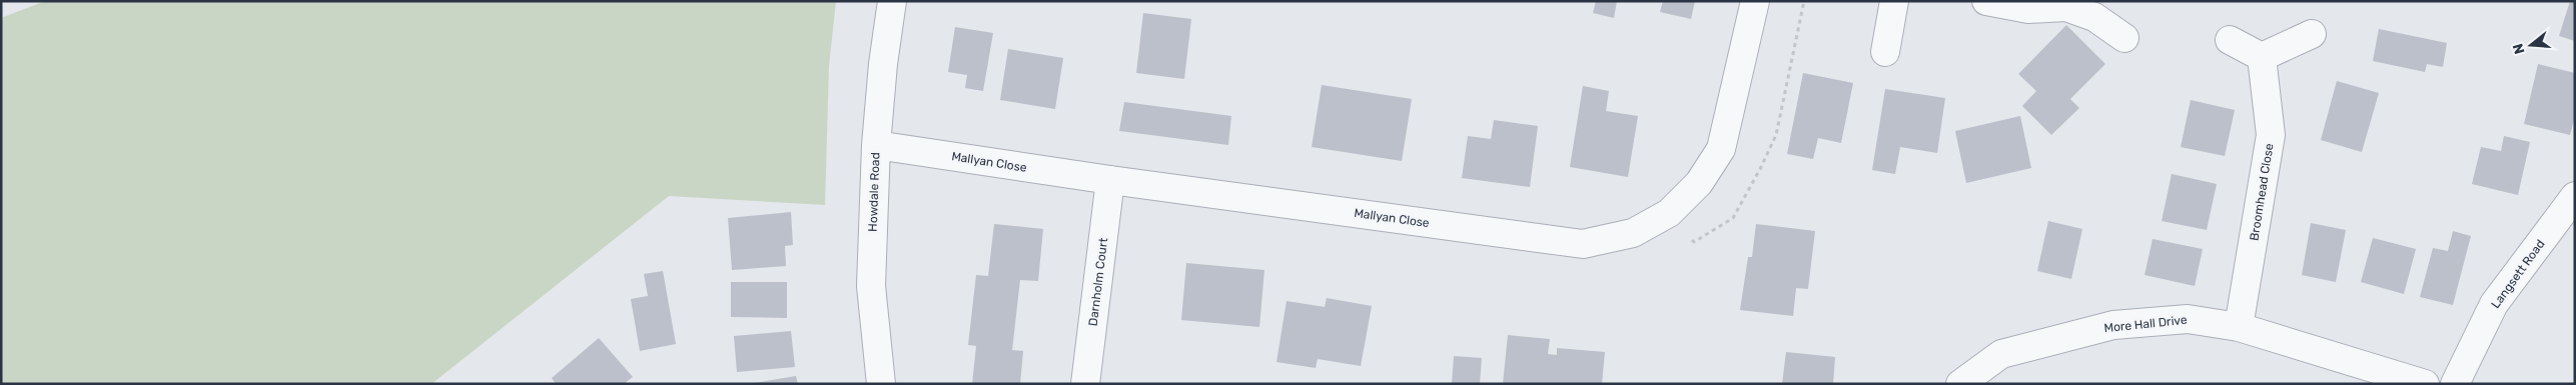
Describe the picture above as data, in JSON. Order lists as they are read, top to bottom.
{
  "streets": {
    "street": [
      "Mallyan Close",
      "Howdale Road",
      "Broomhead Close",
      "Langsett Road",
      "Darnholm Court",
      "More Hall Drive"
    ]
  },
  "crossings": [
    ["Mallyan Close", "Howdale Road"],
    ["Mallyan Close", "Darnholm Court"],
    ["Broomhead Close", "More Hall Drive"]
  ],
  "north": "left"
}
